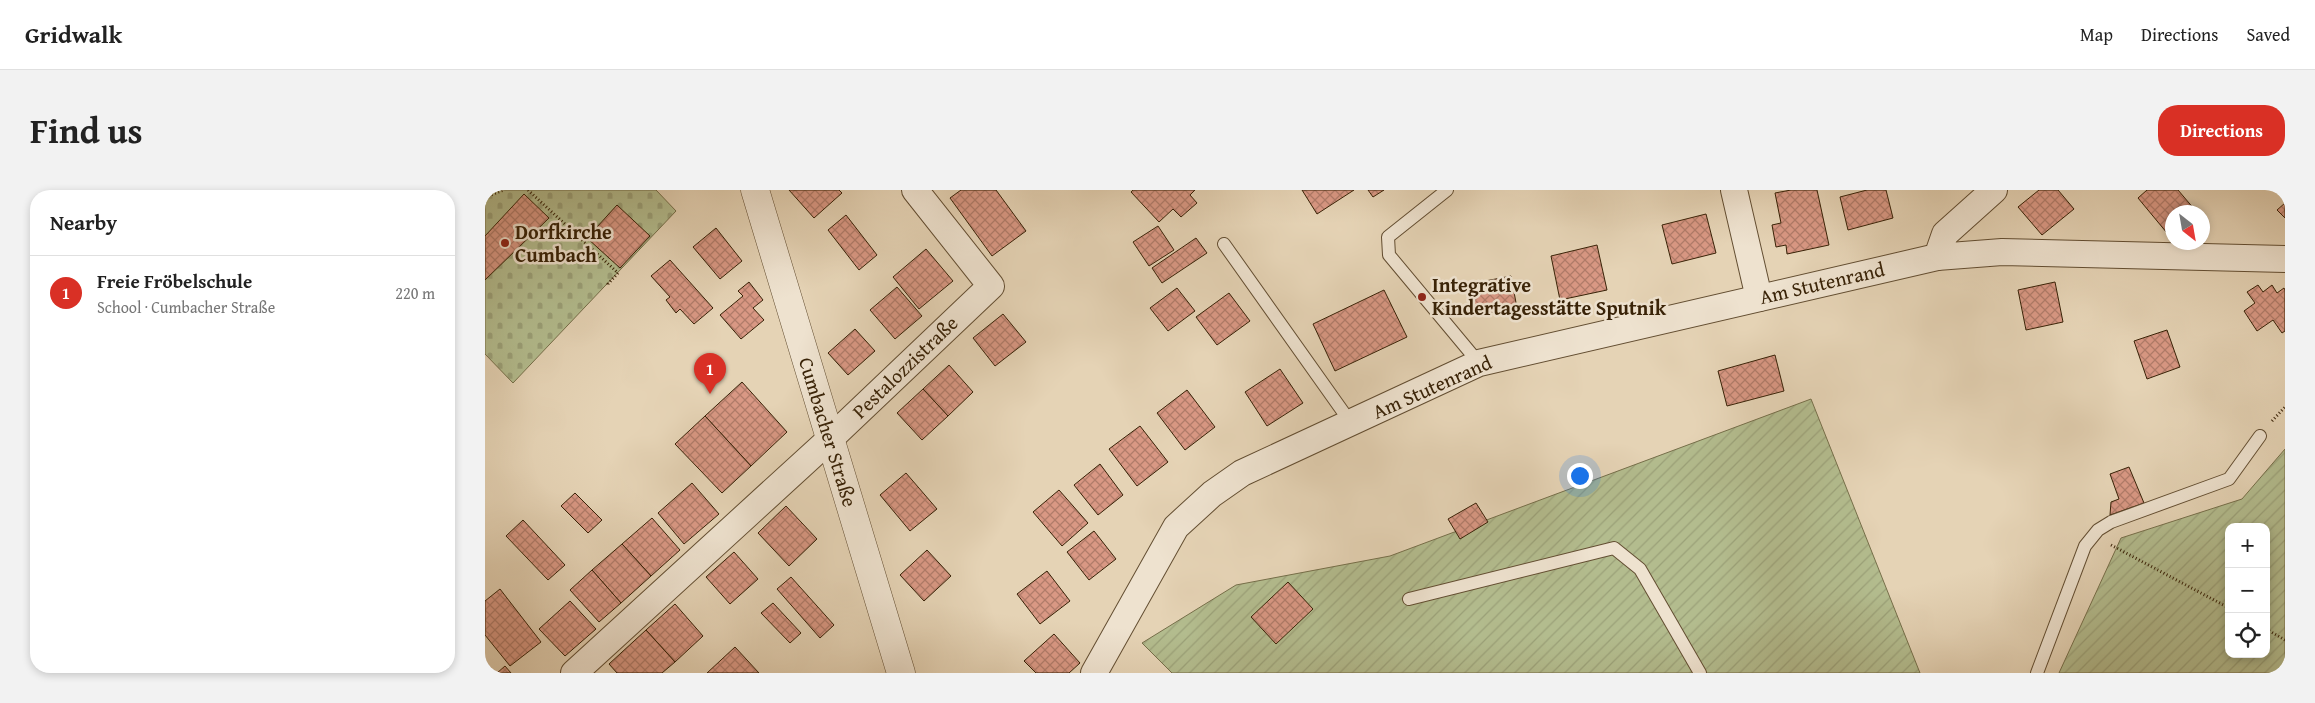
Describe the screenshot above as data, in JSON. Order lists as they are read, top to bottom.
{
  "streets": {
    "street": ["Am Stutenrand", "Pestalozzistraße", "Cumbacher Straße"]
  },
  "crossings": [
    ["Pestalozzistraße", "Cumbacher Straße"]
  ],
  "places": ["Dorfkirche Cumbach", "Integrative Kindertagesstätte Sputnik"],
  "north": "bottom right",
  "page": {
    "header": "Gridwalk",
    "nav": ["Map", "Directions", "Saved"],
    "title": "Find us",
    "buttons": "Directions",
    "heading": "Nearby",
    "list": [
      {
        "mark": "1",
        "name": "Freie Fröbelschule",
        "note": "School · Cumbacher Straße",
        "value": "220 m"
      }
    ],
    "pins": "1",
    "map_buttons": ["+", "−"]
  }
}
